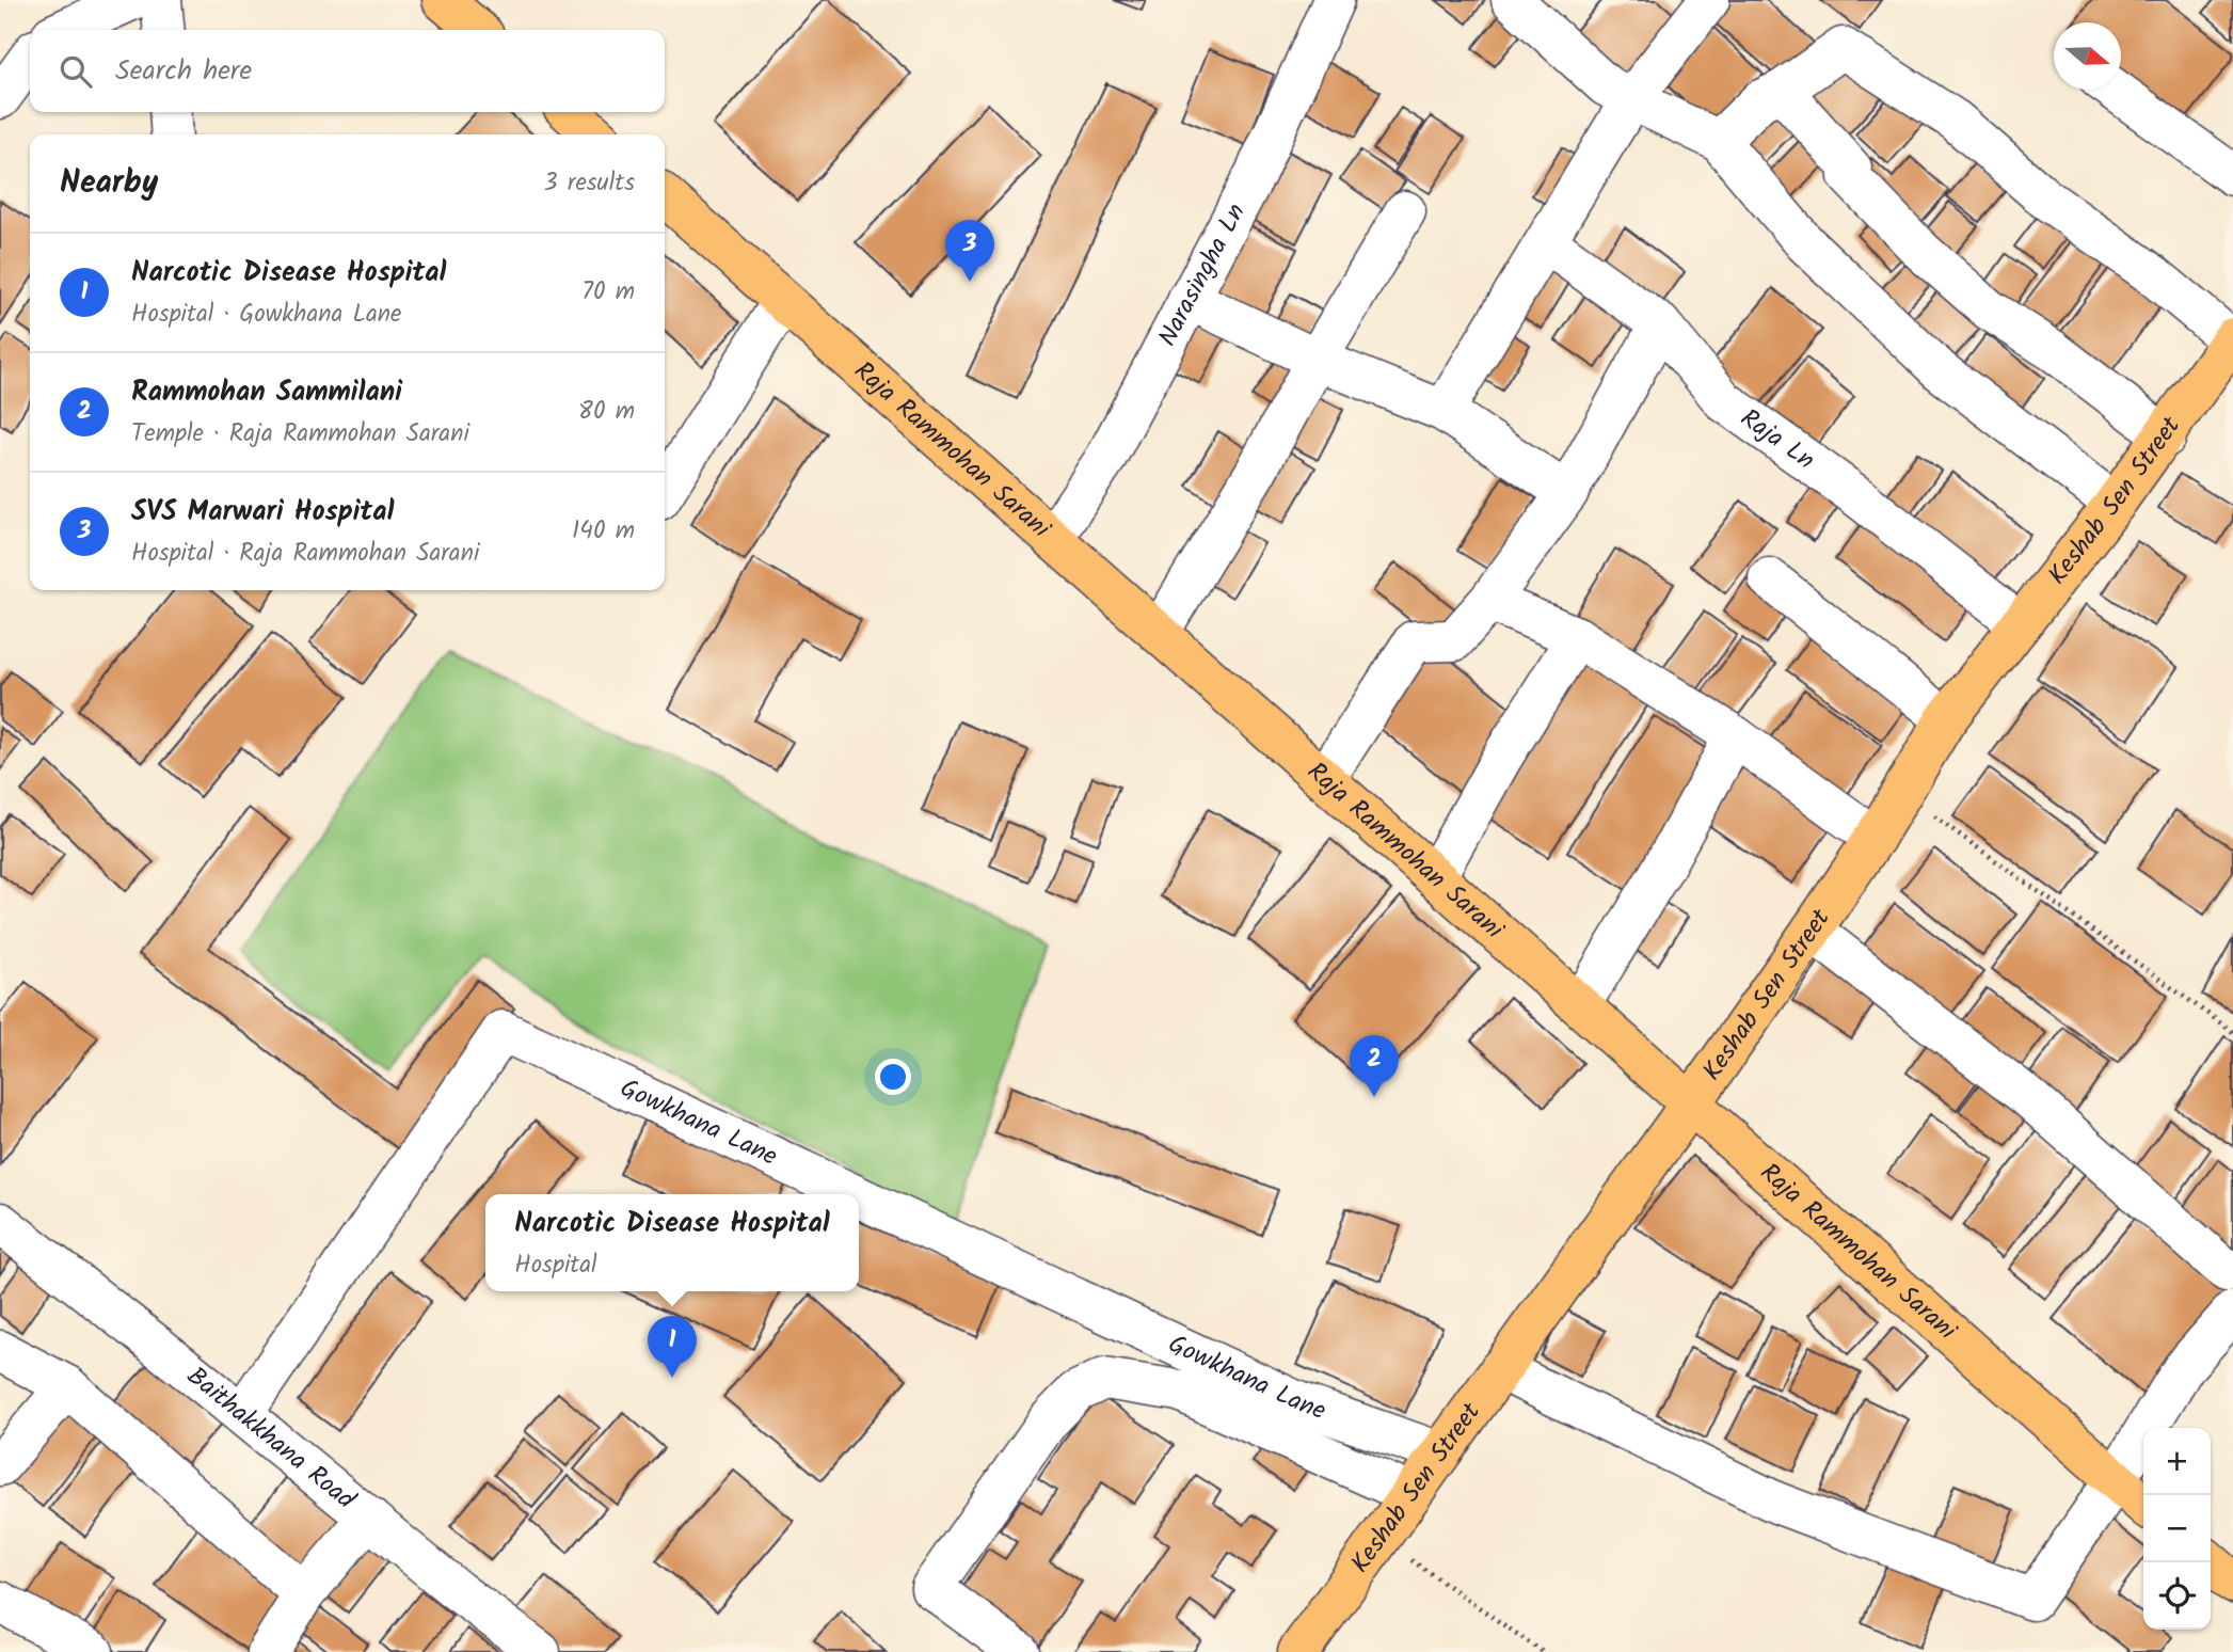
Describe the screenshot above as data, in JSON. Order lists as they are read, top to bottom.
{
  "streets": {
    "main road": ["Raja Rammohan Sarani", "Keshab Sen Street"],
    "street": [
      "Narasingha Ln",
      "Raja Ln",
      "Gowkhana Lane",
      "Baithakkhana Road"
    ]
  },
  "crossings": [
    ["Narasingha Ln", "Raja Rammohan Sarani"],
    ["Raja Ln", "Keshab Sen Street"],
    ["Raja Rammohan Sarani", "Keshab Sen Street"],
    ["Keshab Sen Street", "Gowkhana Lane"],
    ["Gowkhana Lane", "Baithakkhana Road"]
  ],
  "north": "right",
  "page": {
    "search": "Search here",
    "heading": ["Nearby", "3 results"],
    "pins": ["3", "2", "1"],
    "list": [
      {
        "mark": "1",
        "name": "Narcotic Disease Hospital",
        "note": "Hospital · Gowkhana Lane",
        "value": "70 m"
      },
      {
        "mark": "2",
        "name": "Rammohan Sammilani",
        "note": "Temple · Raja Rammohan Sarani",
        "value": "80 m"
      },
      {
        "mark": "3",
        "name": "SVS Marwari Hospital",
        "note": "Hospital · Raja Rammohan Sarani",
        "value": "140 m"
      }
    ],
    "popup": ["Narcotic Disease Hospital", "Hospital"],
    "map_buttons": ["+", "−"]
  }
}
